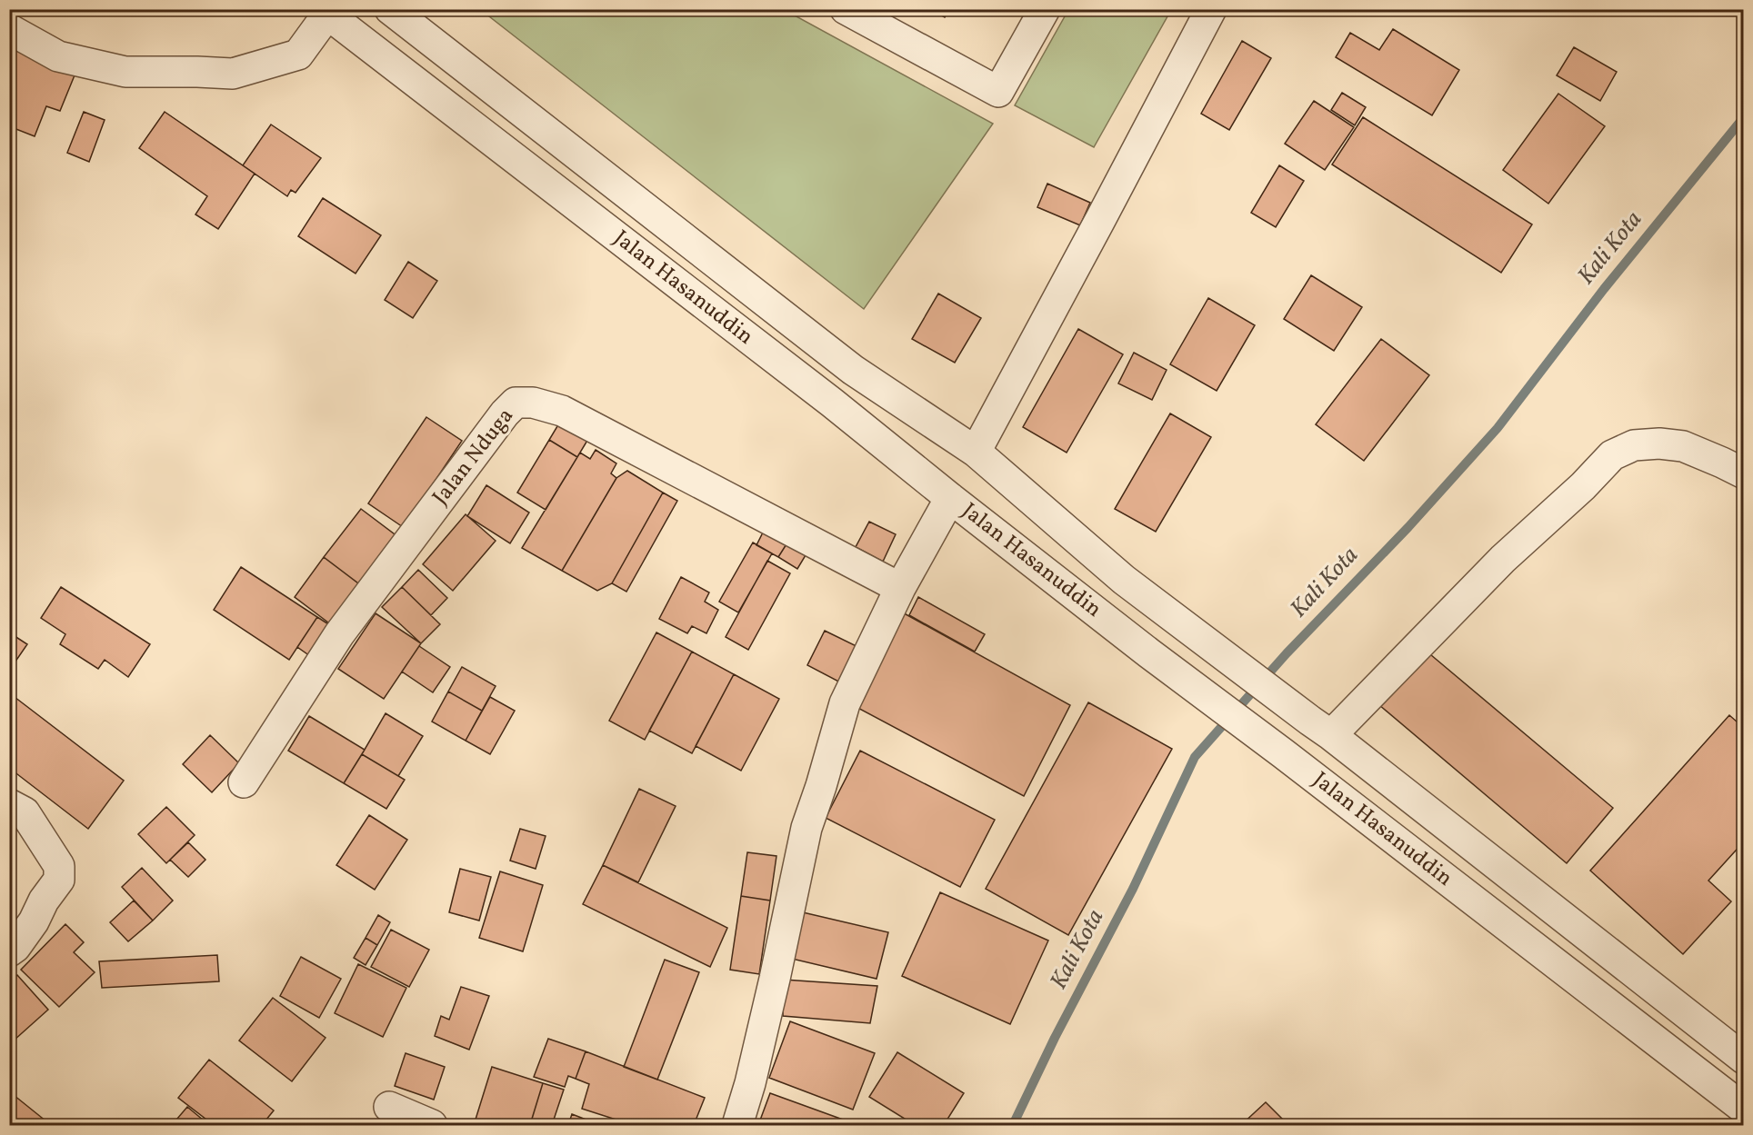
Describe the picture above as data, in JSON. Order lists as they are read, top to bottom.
{
  "streets": {
    "street": ["Jalan Hasanuddin", "Jalan Nduga"]
  },
  "water": ["Kali Kota"]
}
